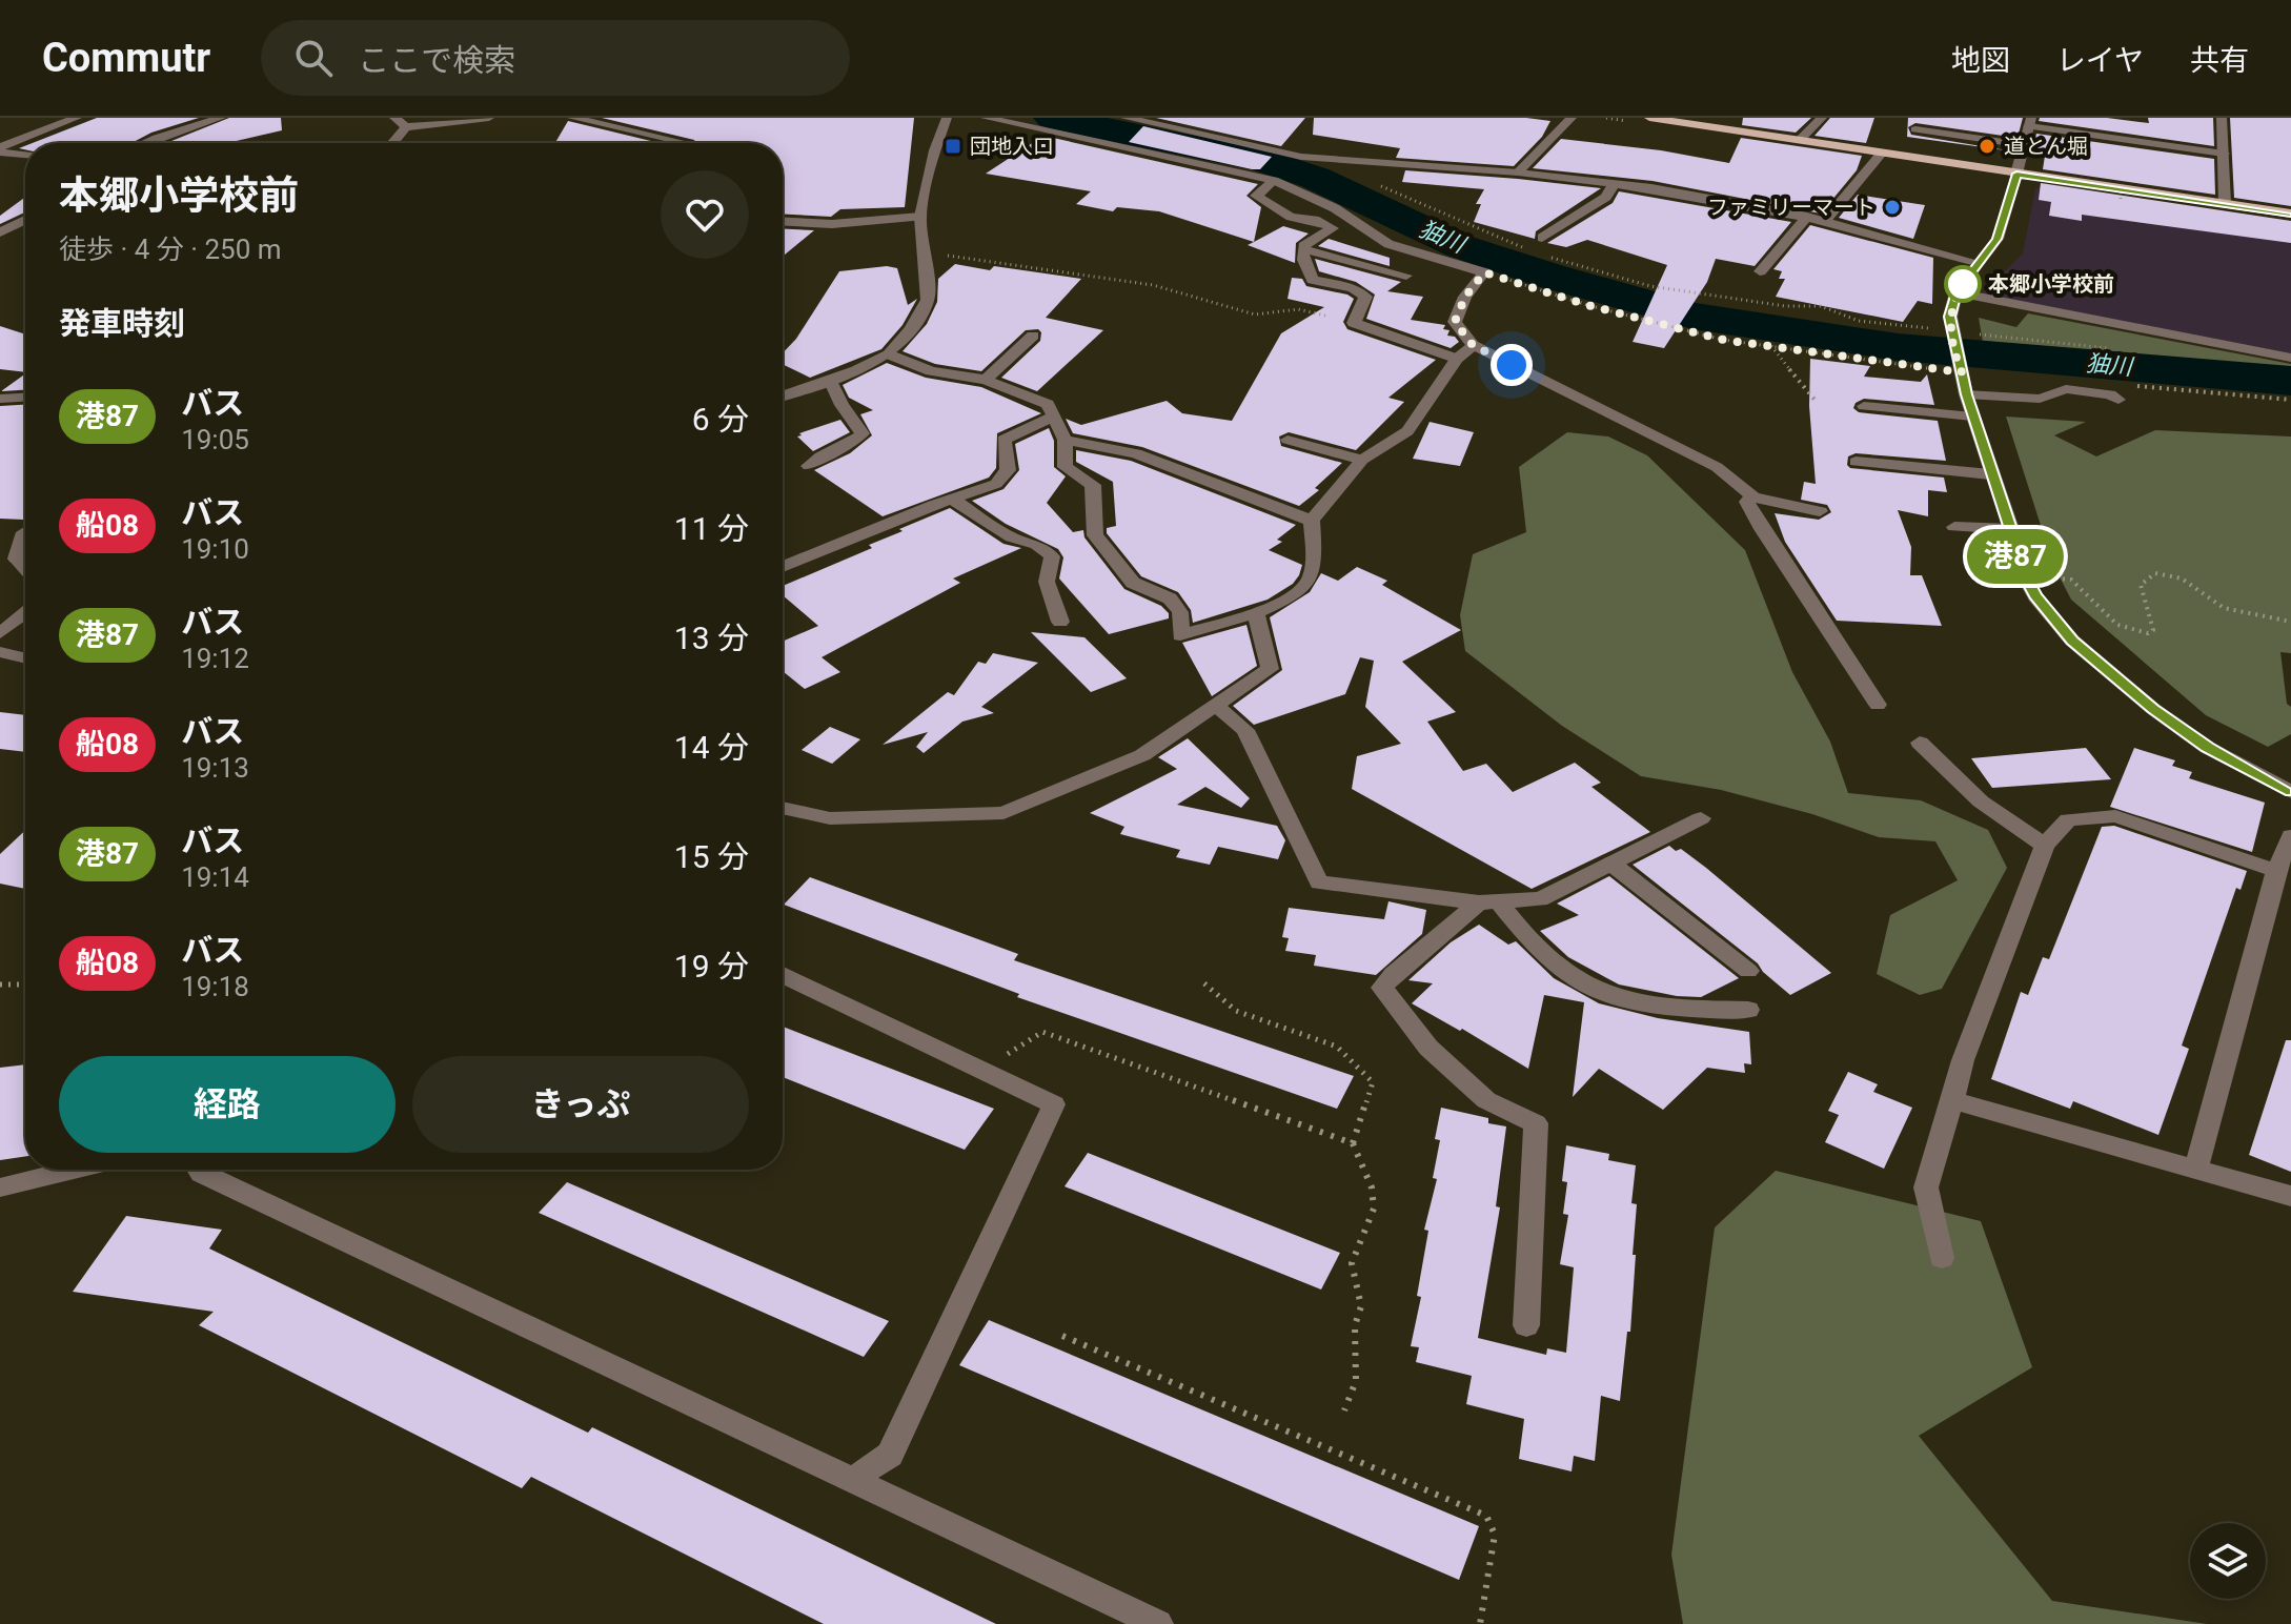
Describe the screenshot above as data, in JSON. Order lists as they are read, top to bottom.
{
  "water": ["㹨川"],
  "places": {
    "transit": ["団地入口"],
    "other": ["道とん堀", "ファミリーマート", "本郷小学校前"]
  },
  "lines": ["bus line 港87"],
  "page": {
    "header": "Commutr",
    "search": "ここで検索",
    "nav": ["地図", "レイヤ", "共有"],
    "on_map": "港87",
    "heading": [
      ["本郷小学校前", "徒歩 · 4 分 · 250 m"],
      "発車時刻"
    ],
    "list": [
      {
        "mark": "港87",
        "name": "バス",
        "note": "19:05",
        "value": "6 分"
      },
      {
        "mark": "船08",
        "name": "バス",
        "note": "19:10",
        "value": "11 分"
      },
      {
        "mark": "港87",
        "name": "バス",
        "note": "19:12",
        "value": "13 分"
      },
      {
        "mark": "船08",
        "name": "バス",
        "note": "19:13",
        "value": "14 分"
      },
      {
        "mark": "港87",
        "name": "バス",
        "note": "19:14",
        "value": "15 分"
      },
      {
        "mark": "船08",
        "name": "バス",
        "note": "19:18",
        "value": "19 分"
      }
    ],
    "buttons": ["経路", "きっぷ"]
  }
}
